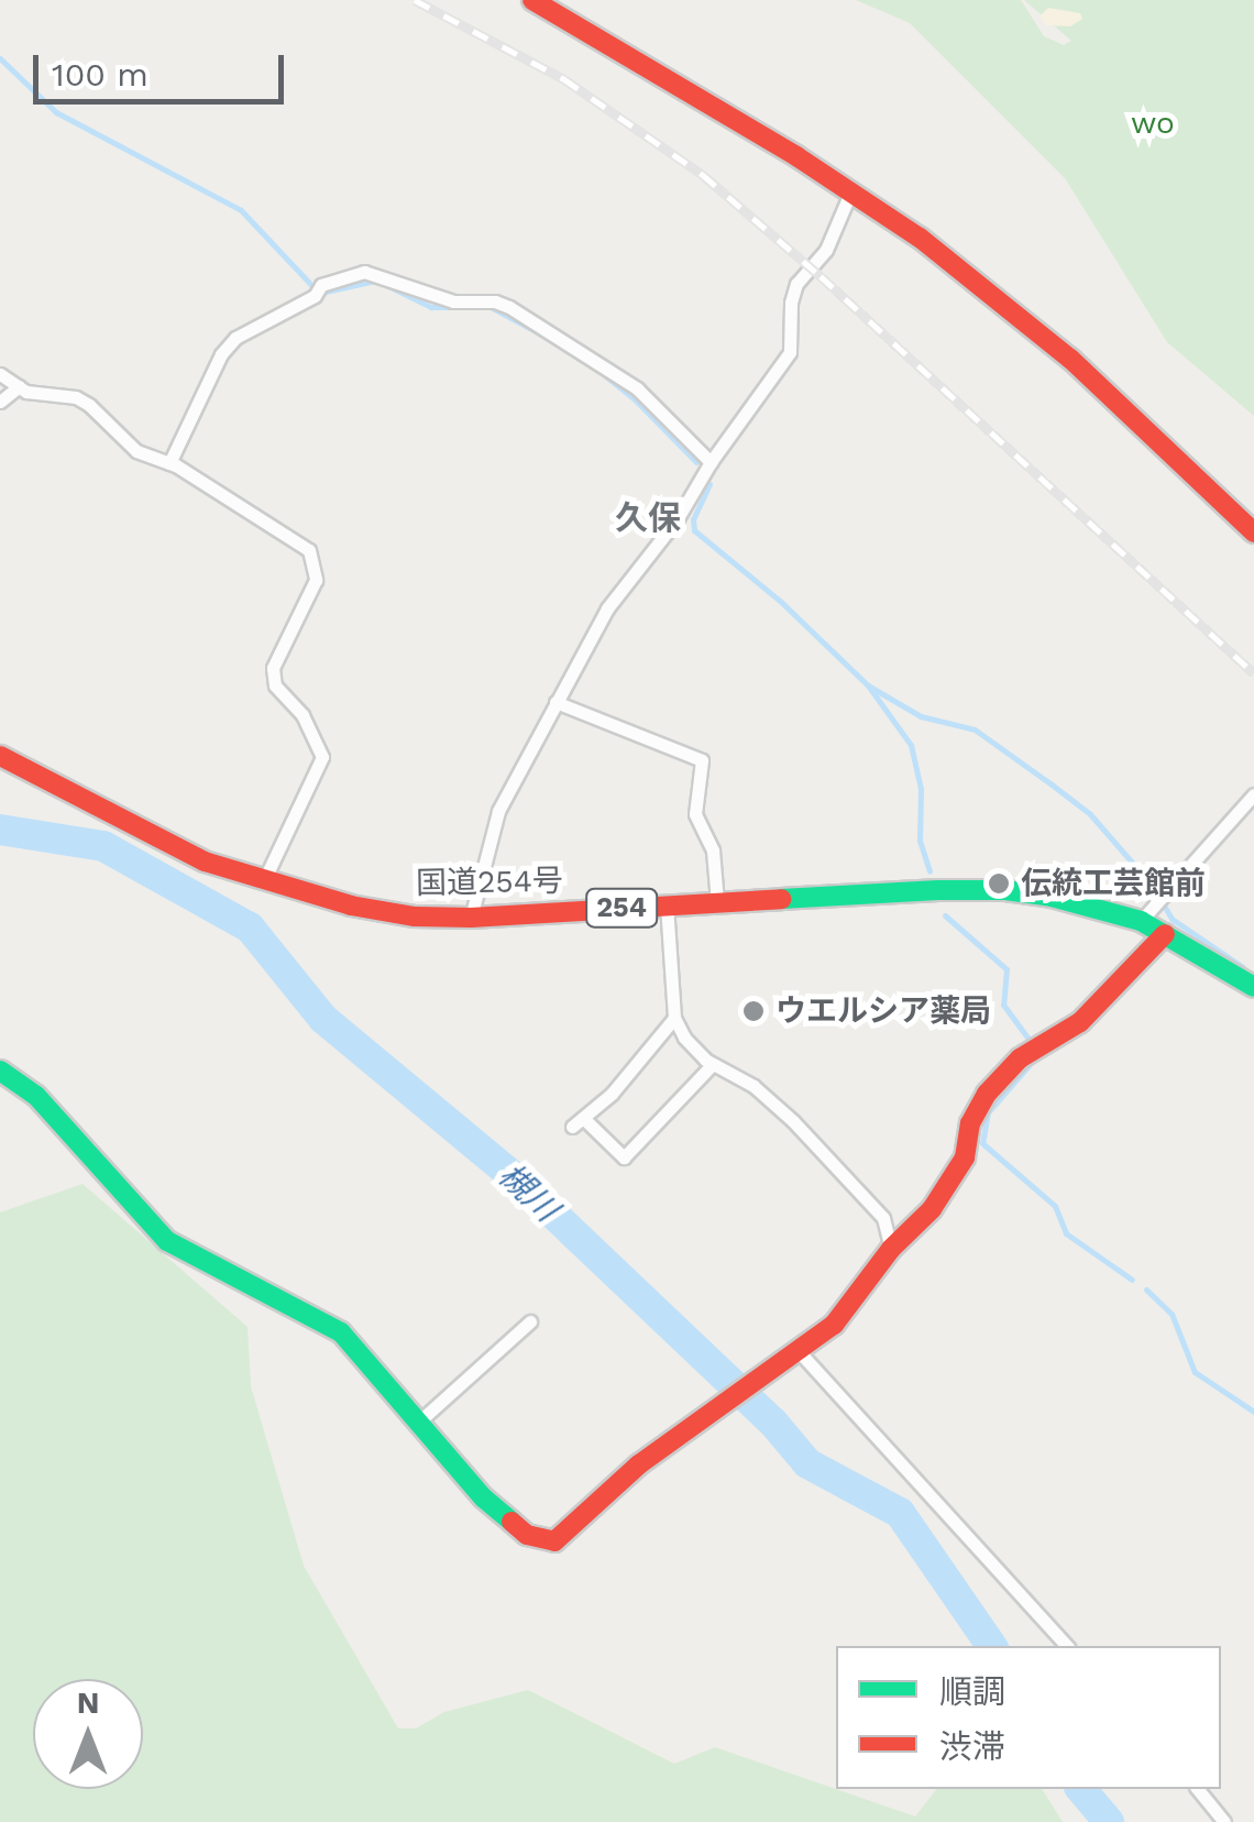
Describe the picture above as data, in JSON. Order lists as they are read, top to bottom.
{
  "streets": {
    "main road": ["国道254号", "254"]
  },
  "districts": ["久保"],
  "water": ["槻川"],
  "parks": ["wo"],
  "places": ["伝統工芸館前", "ウエルシア薬局"],
  "legend": ["順調", "渋滞"],
  "scale_bar": "100 m",
  "north": "top"
}
